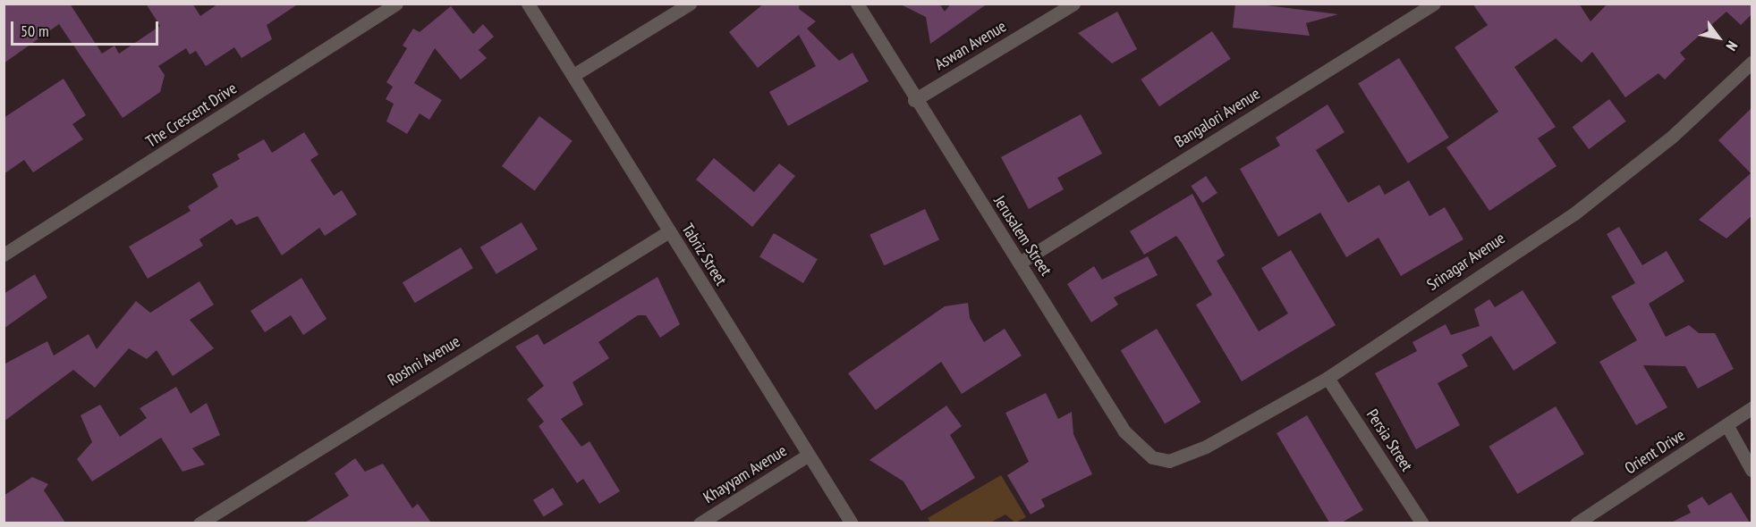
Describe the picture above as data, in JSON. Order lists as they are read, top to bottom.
{
  "streets": {
    "street": [
      "Aswan Avenue",
      "The Crescent Drive",
      "Bangalori Avenue",
      "Jerusalem Street",
      "Tabriz Street",
      "Srinagar Avenue",
      "Roshni Avenue",
      "Persia Street",
      "Orient Drive",
      "Khayyam Avenue"
    ]
  },
  "crossings": [
    ["Aswan Avenue", "Jerusalem Street"],
    ["Bangalori Avenue", "Jerusalem Street"],
    ["Jerusalem Street", "Srinagar Avenue"],
    ["Tabriz Street", "Roshni Avenue"],
    ["Tabriz Street", "Khayyam Avenue"],
    ["Srinagar Avenue", "Persia Street"]
  ],
  "scale_bar": "50 m",
  "north": "bottom right"
}
